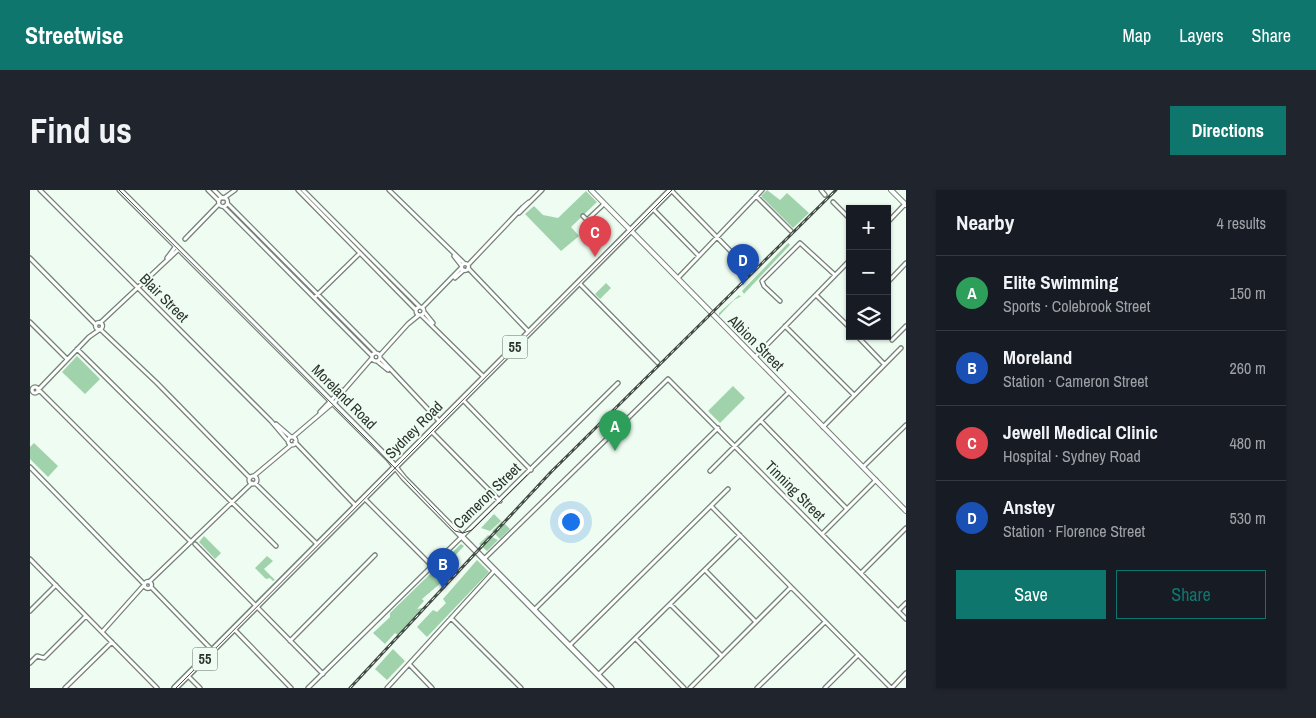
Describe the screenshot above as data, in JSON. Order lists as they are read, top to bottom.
{
  "streets": {
    "highway": ["55", "Sydney Road"],
    "main road": ["Moreland Road"],
    "street": [
      "Blair Street",
      "Albion Street",
      "Tinning Street",
      "Cameron Street"
    ]
  },
  "crossings": [
    ["Blair Street", "Sydney Road"],
    ["Albion Street", "Sydney Road"],
    ["Moreland Road", "Sydney Road"],
    ["Moreland Road", "Tinning Street"],
    ["Moreland Road", "Cameron Street"]
  ],
  "page": {
    "header": "Streetwise",
    "nav": ["Map", "Layers", "Share"],
    "buttons": [
      "Directions",
      ["Save", "Share"]
    ],
    "title": "Find us",
    "heading": ["Nearby", "4 results"],
    "map_buttons": ["+", "−"],
    "pins": [
      "C",
      "D",
      "A",
      "B"
    ],
    "list": [
      {
        "mark": "A",
        "name": "Elite Swimming",
        "note": "Sports · Colebrook Street",
        "value": "150 m"
      },
      {
        "mark": "B",
        "name": "Moreland",
        "note": "Station · Cameron Street",
        "value": "260 m"
      },
      {
        "mark": "C",
        "name": "Jewell Medical Clinic",
        "note": "Hospital · Sydney Road",
        "value": "480 m"
      },
      {
        "mark": "D",
        "name": "Anstey",
        "note": "Station · Florence Street",
        "value": "530 m"
      }
    ]
  }
}
